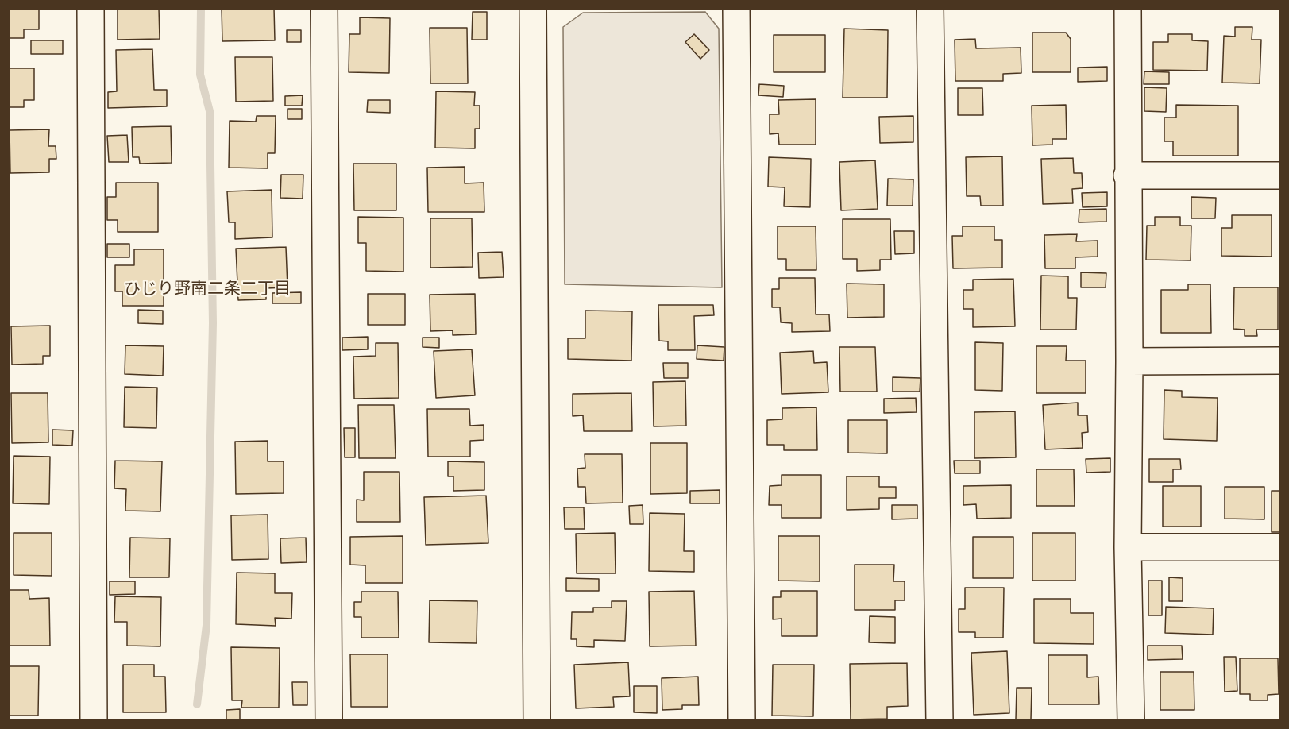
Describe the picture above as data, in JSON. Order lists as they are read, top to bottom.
{
  "districts": ["ひじり野南二条二丁目"]
}
